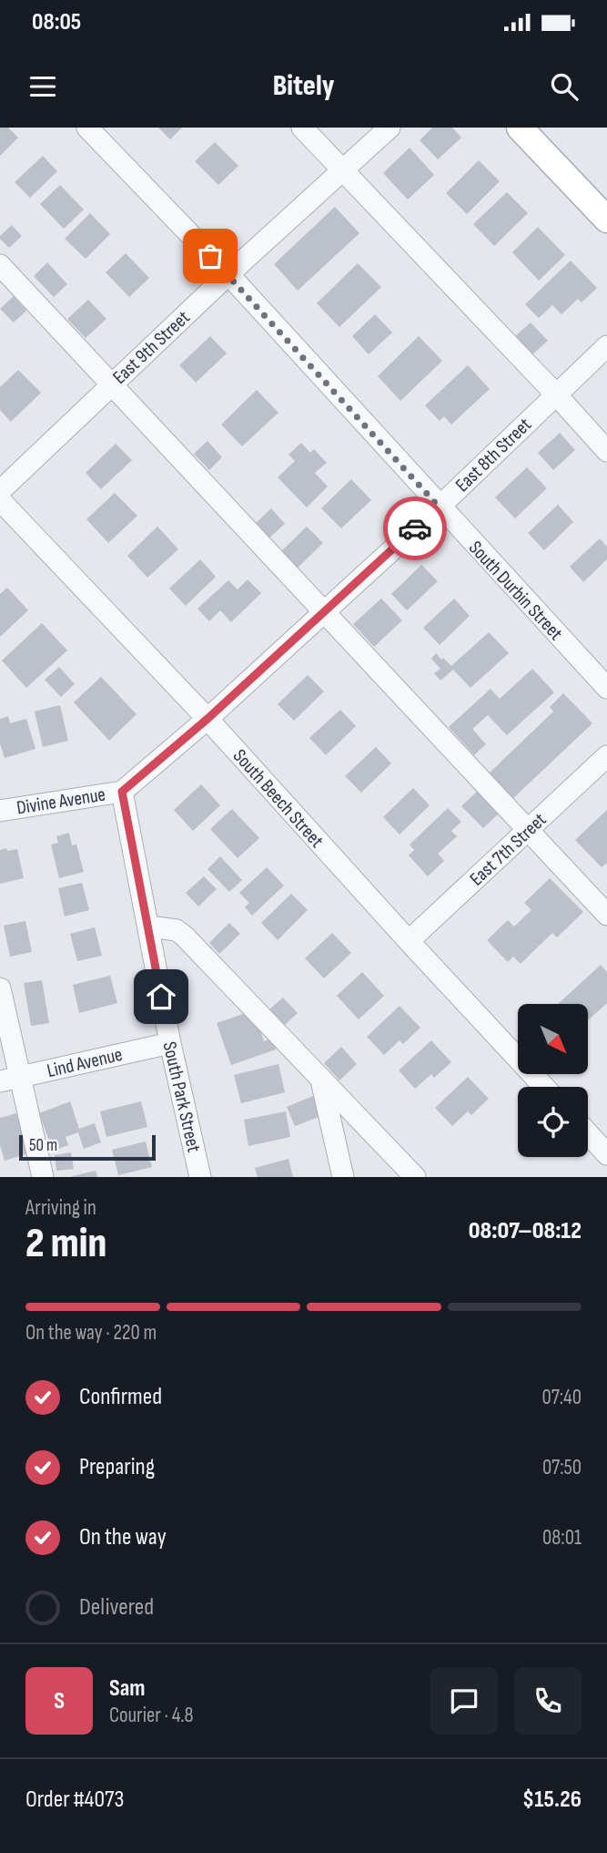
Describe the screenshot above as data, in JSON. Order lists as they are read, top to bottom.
{
  "streets": {
    "street": [
      "East 9th Street",
      "East 8th Street",
      "South Durbin Street",
      "South Beech Street",
      "Divine Avenue",
      "East 7th Street",
      "Lind Avenue",
      "South Park Street"
    ]
  },
  "crossings": [
    ["East 9th Street", "South Durbin Street"],
    ["East 8th Street", "South Durbin Street"],
    ["East 8th Street", "South Beech Street"],
    ["East 8th Street", "Divine Avenue"],
    ["East 8th Street", "South Park Street"],
    ["South Beech Street", "East 7th Street"],
    ["Divine Avenue", "South Park Street"],
    ["Lind Avenue", "South Park Street"]
  ],
  "scale_bar": "50 m",
  "north": "bottom right",
  "page": {
    "status": "08:05",
    "header": "Bitely",
    "scale": "50 m",
    "heading": ["2 min", "Arriving in", "08:07–08:12"],
    "panel": [
      "Sam",
      "Courier · 4.8",
      "Order #4073",
      "$15.26"
    ],
    "bar": "On the way · 220 m",
    "list": [
      ["Confirmed", "07:40"],
      ["Preparing", "07:50"],
      ["On the way", "08:01"],
      "Delivered"
    ],
    "round": "S"
  }
}
